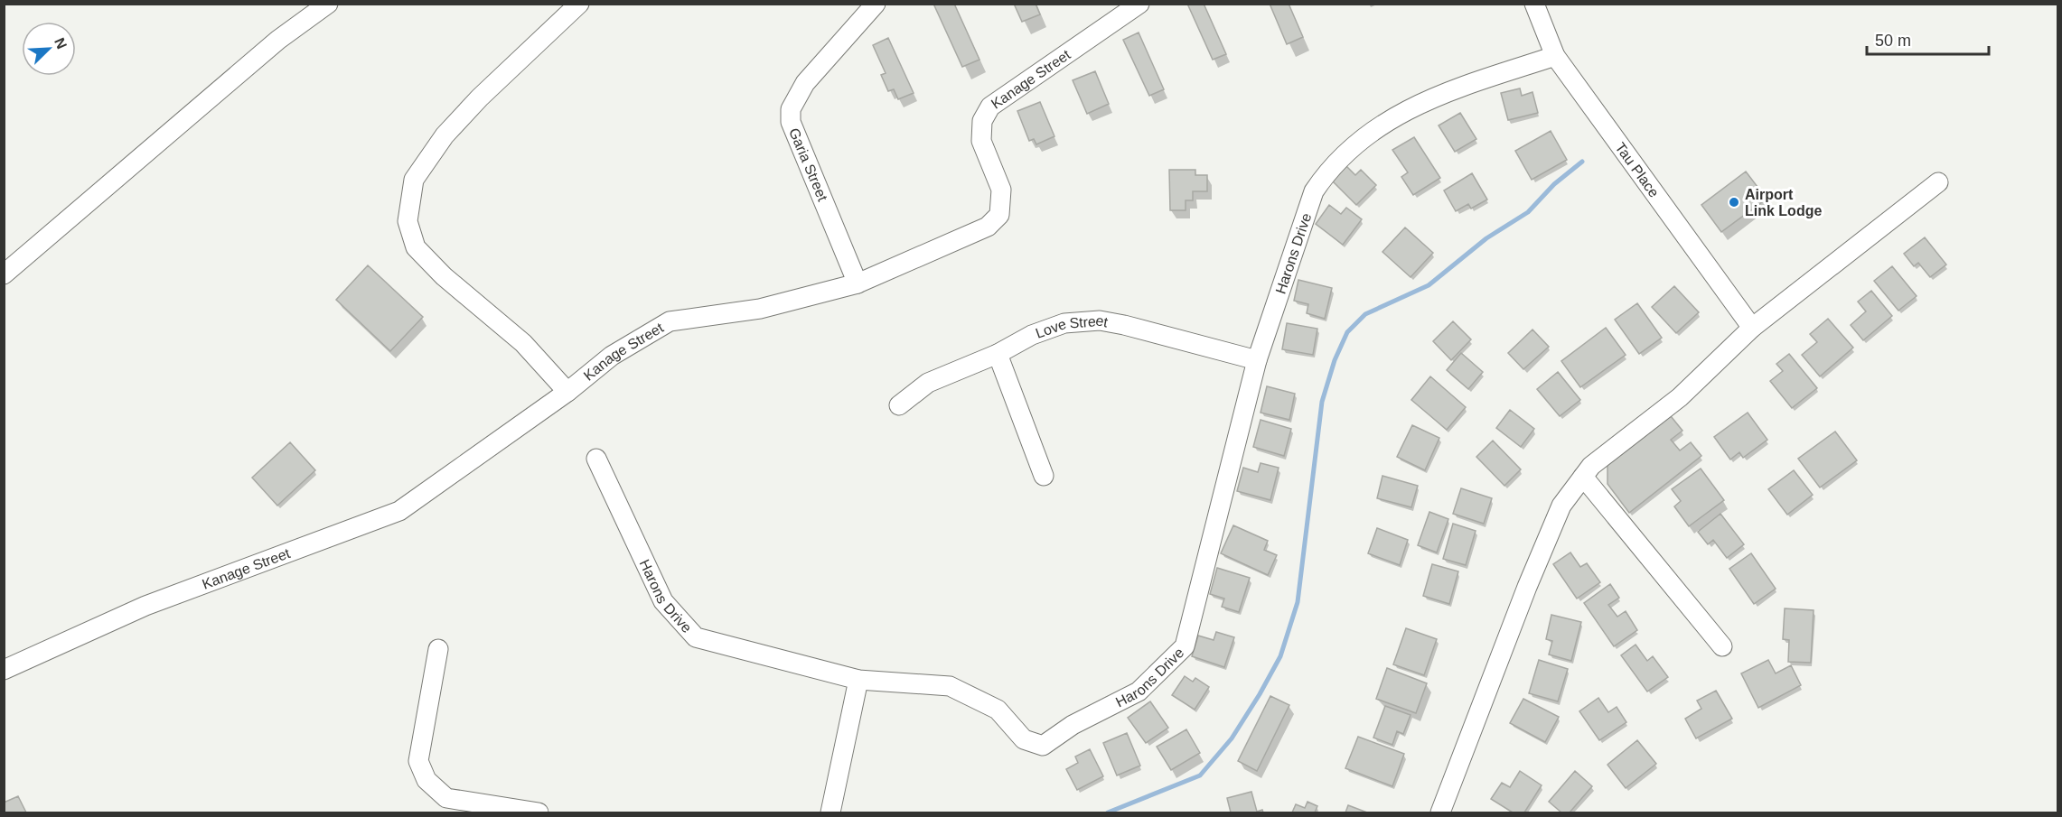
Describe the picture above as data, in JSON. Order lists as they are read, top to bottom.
{
  "streets": {
    "street": [
      "Kanage Street",
      "Garia Street",
      "Tau Place",
      "Harons Drive",
      "Love Street"
    ]
  },
  "crossings": [
    ["Kanage Street", "Garia Street"],
    ["Tau Place", "Harons Drive"],
    ["Harons Drive", "Love Street"]
  ],
  "places": ["Airport Link Lodge"],
  "scale_bar": "50 m",
  "north": "top right"
}
